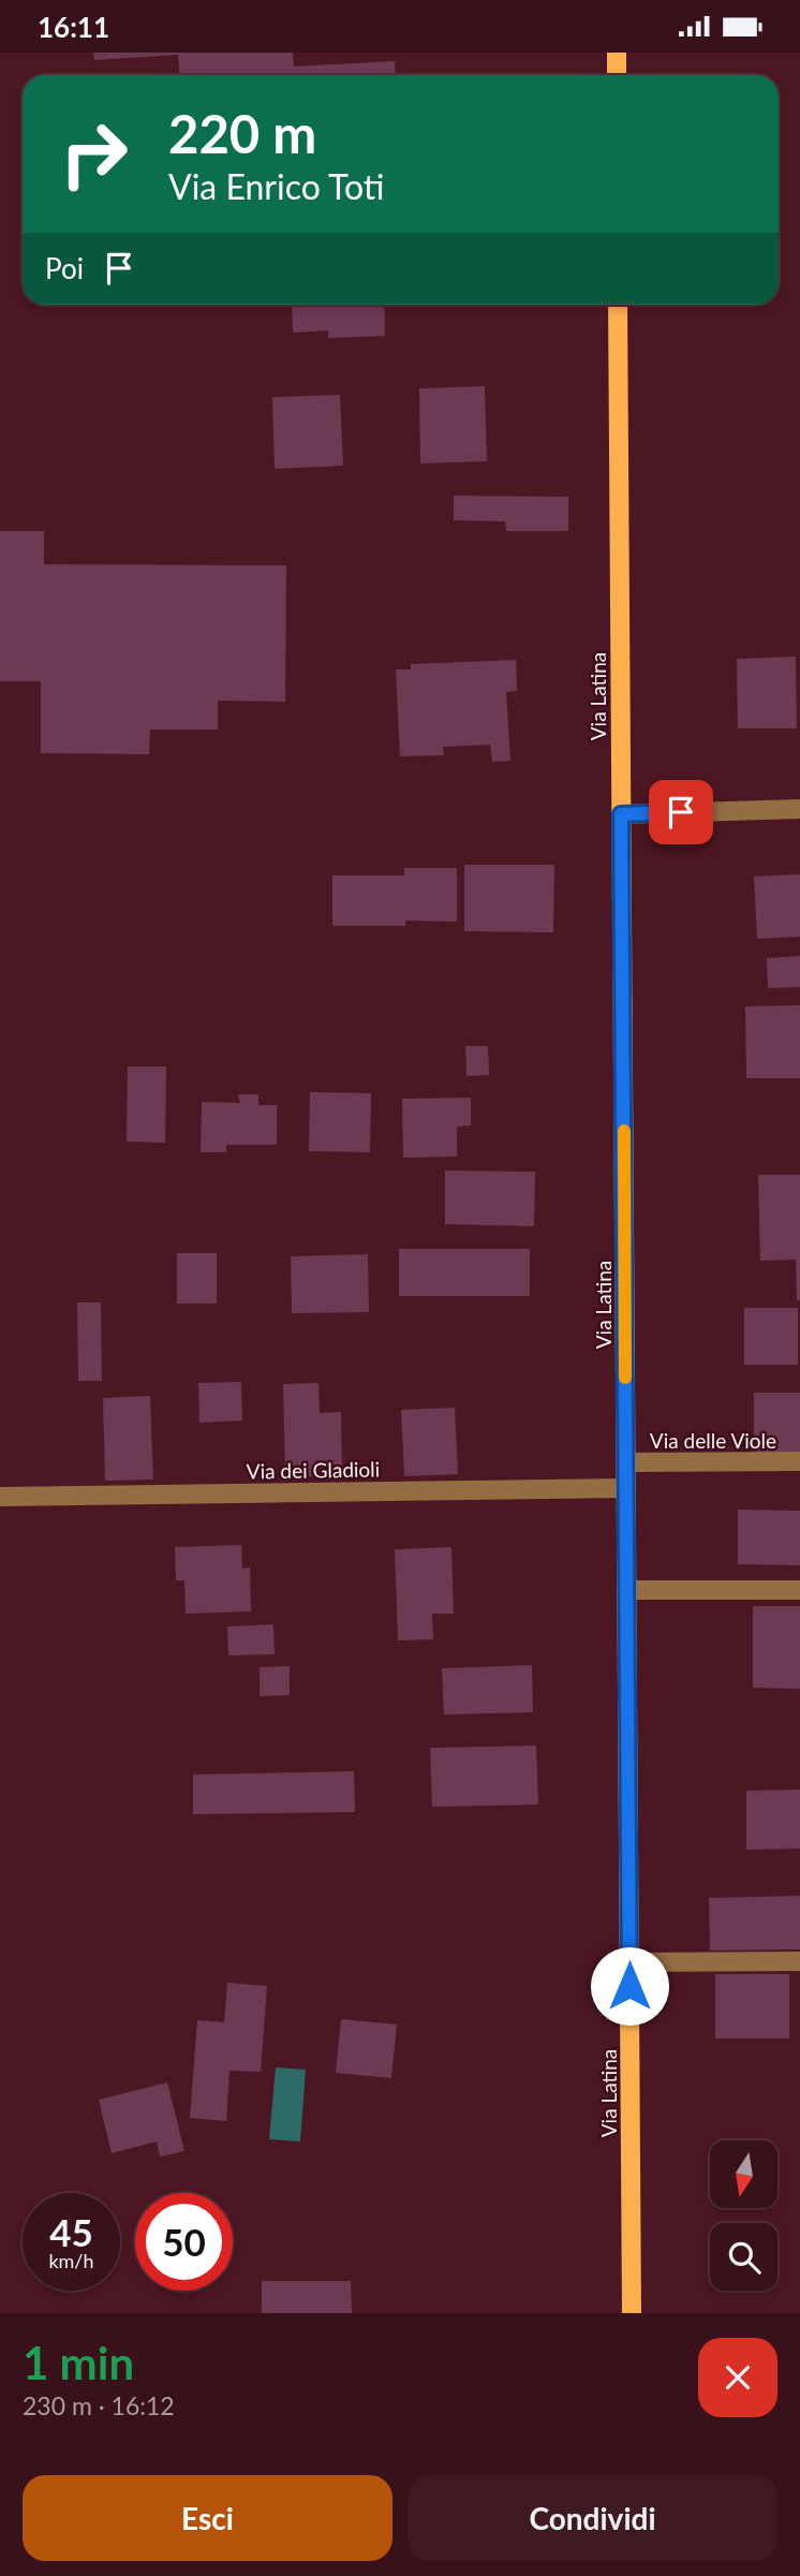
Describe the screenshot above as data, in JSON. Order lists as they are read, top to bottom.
{
  "streets": {
    "main road": ["Via Latina"],
    "street": ["Via delle Viole", "Via dei Gladioli"]
  },
  "crossings": [
    ["Via Latina", "Via delle Viole"],
    ["Via Latina", "Via dei Gladioli"]
  ],
  "north": "bottom",
  "page": {
    "status": "16:11",
    "turn": ["220 m", "Via Enrico Toti"],
    "then": "Poi",
    "speed": "45 km/h",
    "limit": "50",
    "heading": ["1 min", "230 m · 16:12"],
    "buttons": ["Esci", "Condividi"]
  }
}
